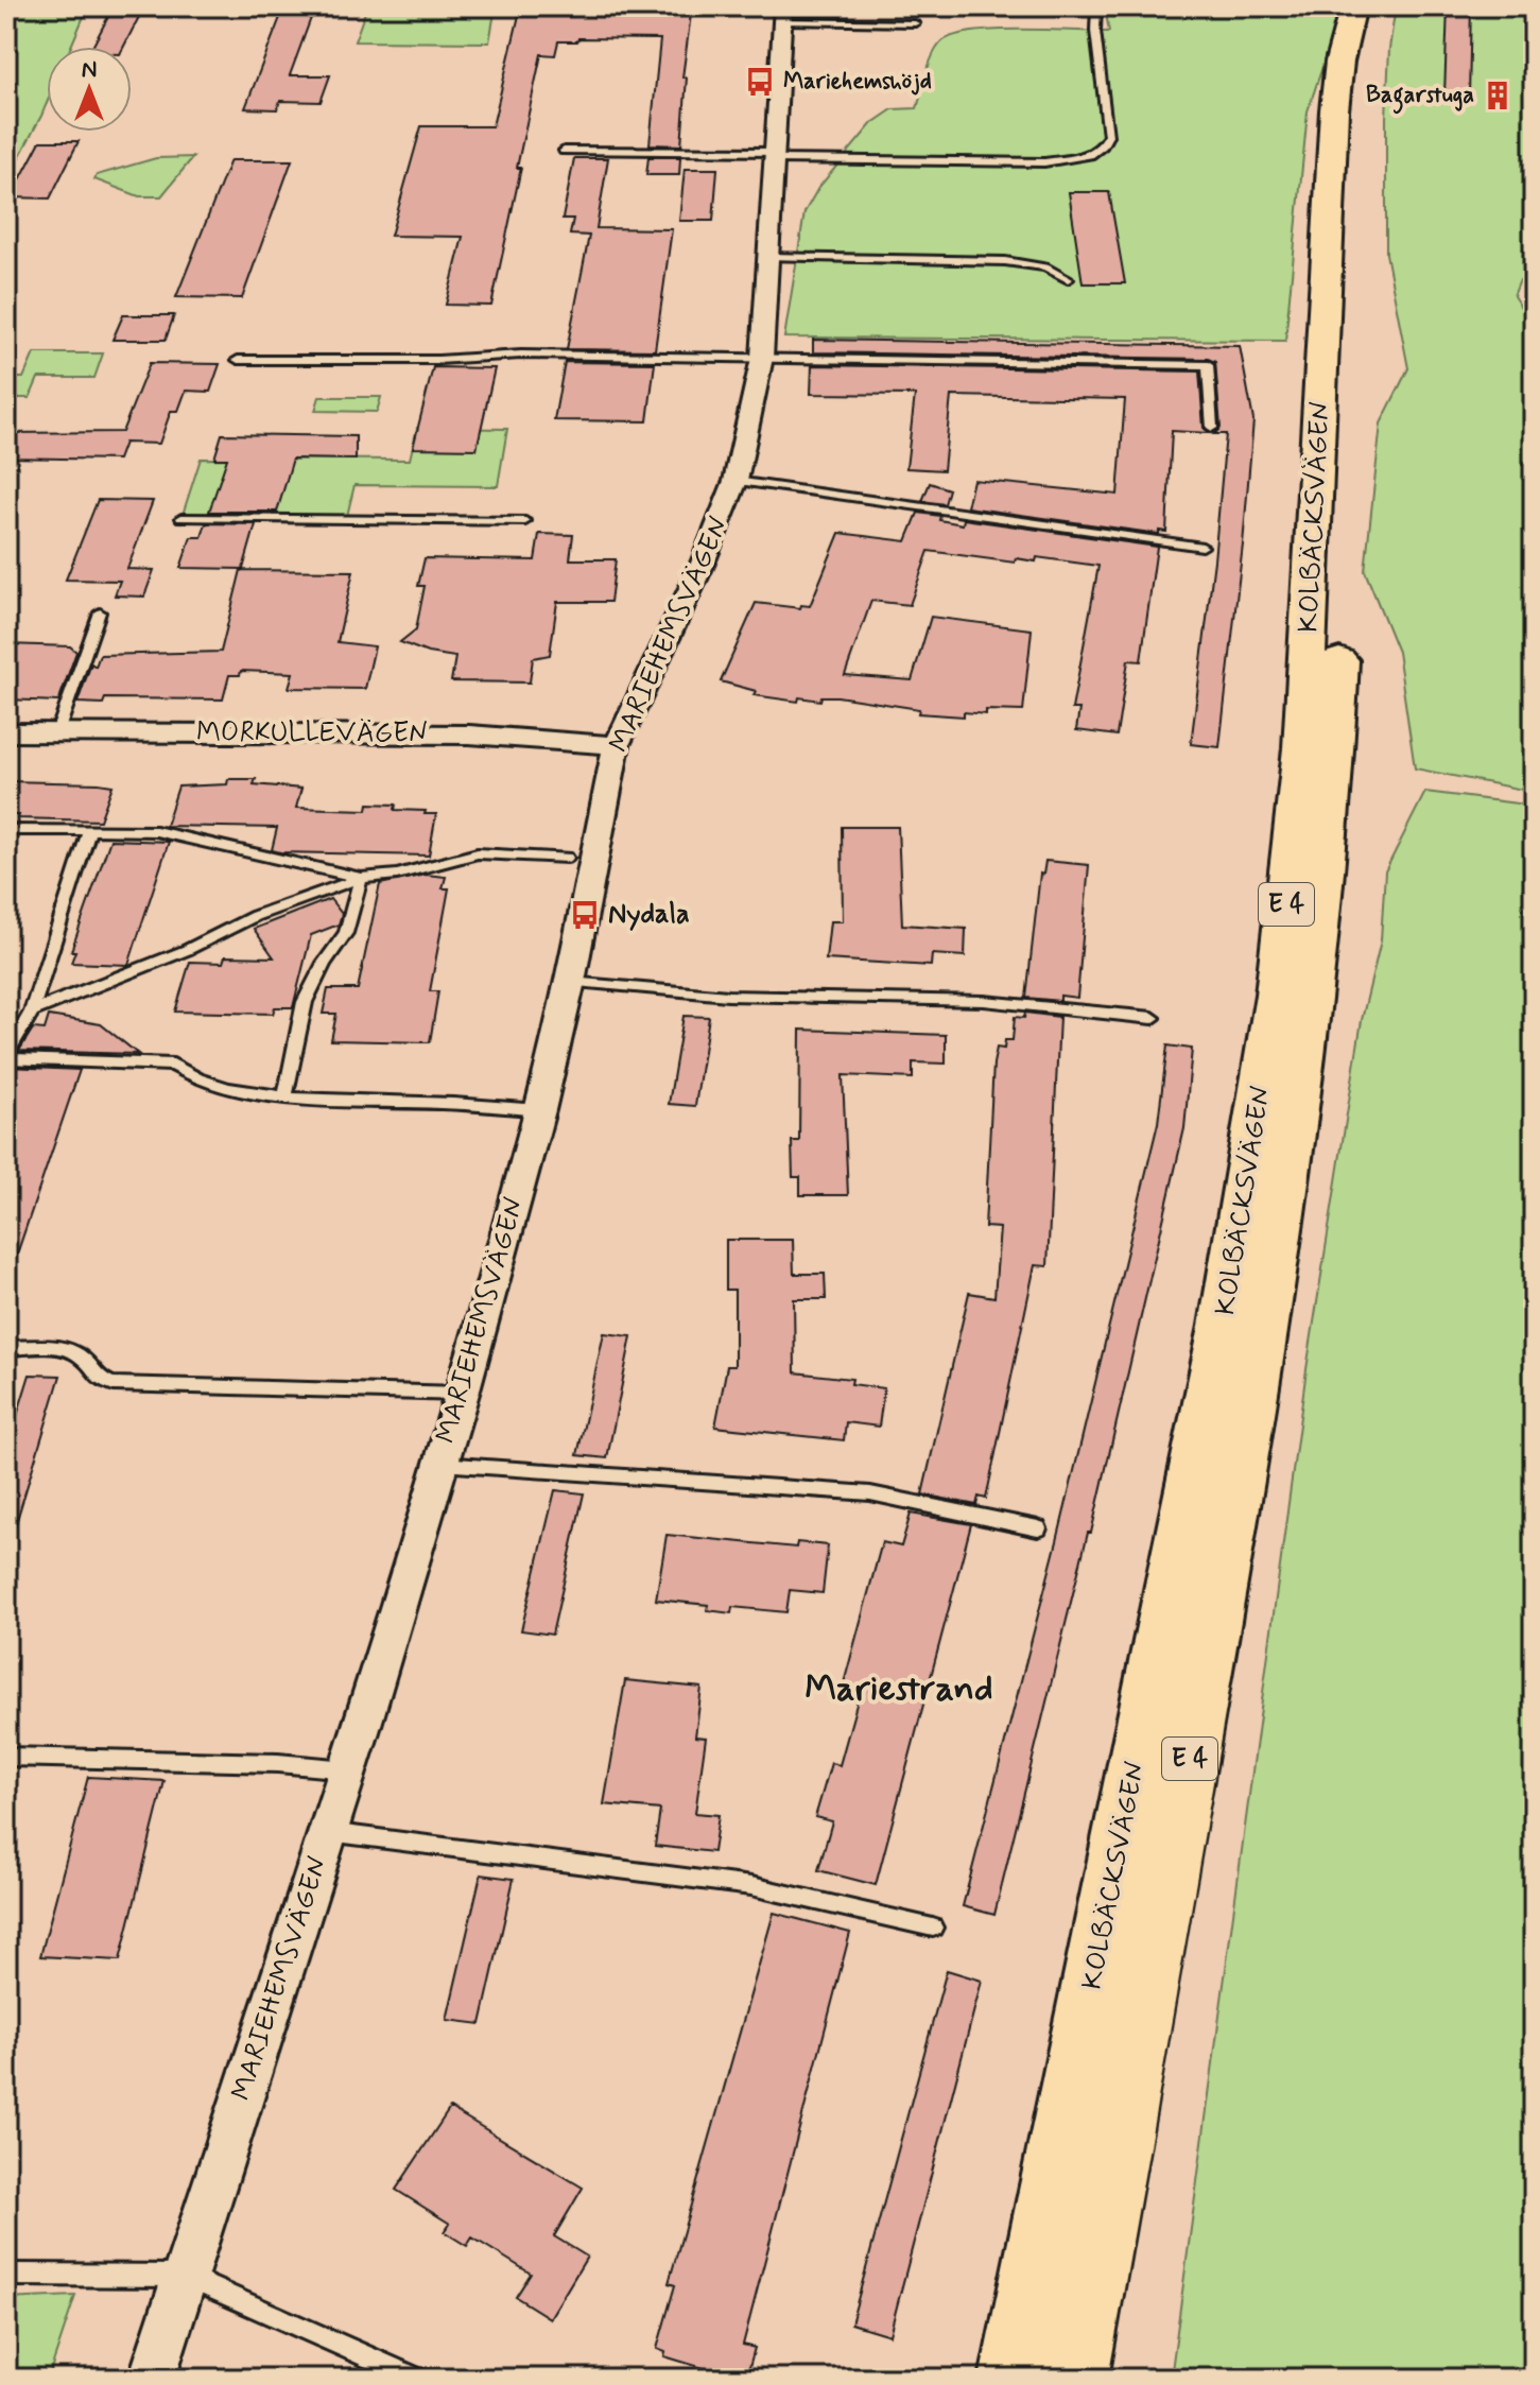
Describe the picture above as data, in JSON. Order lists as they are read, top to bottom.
{
  "streets": {
    "highway": ["KOLBÄCKSVÄGEN", "E 4"],
    "street": ["MARIEHEMSVÄGEN", "MORKULLEVÄGEN"]
  },
  "crossings": [
    ["MARIEHEMSVÄGEN", "MORKULLEVÄGEN"]
  ],
  "districts": ["Mariestrand"],
  "places": {
    "bus stop": ["Mariehemshöjd", "Nydala"],
    "building": ["Bagarstuga"]
  },
  "north": "top"
}
